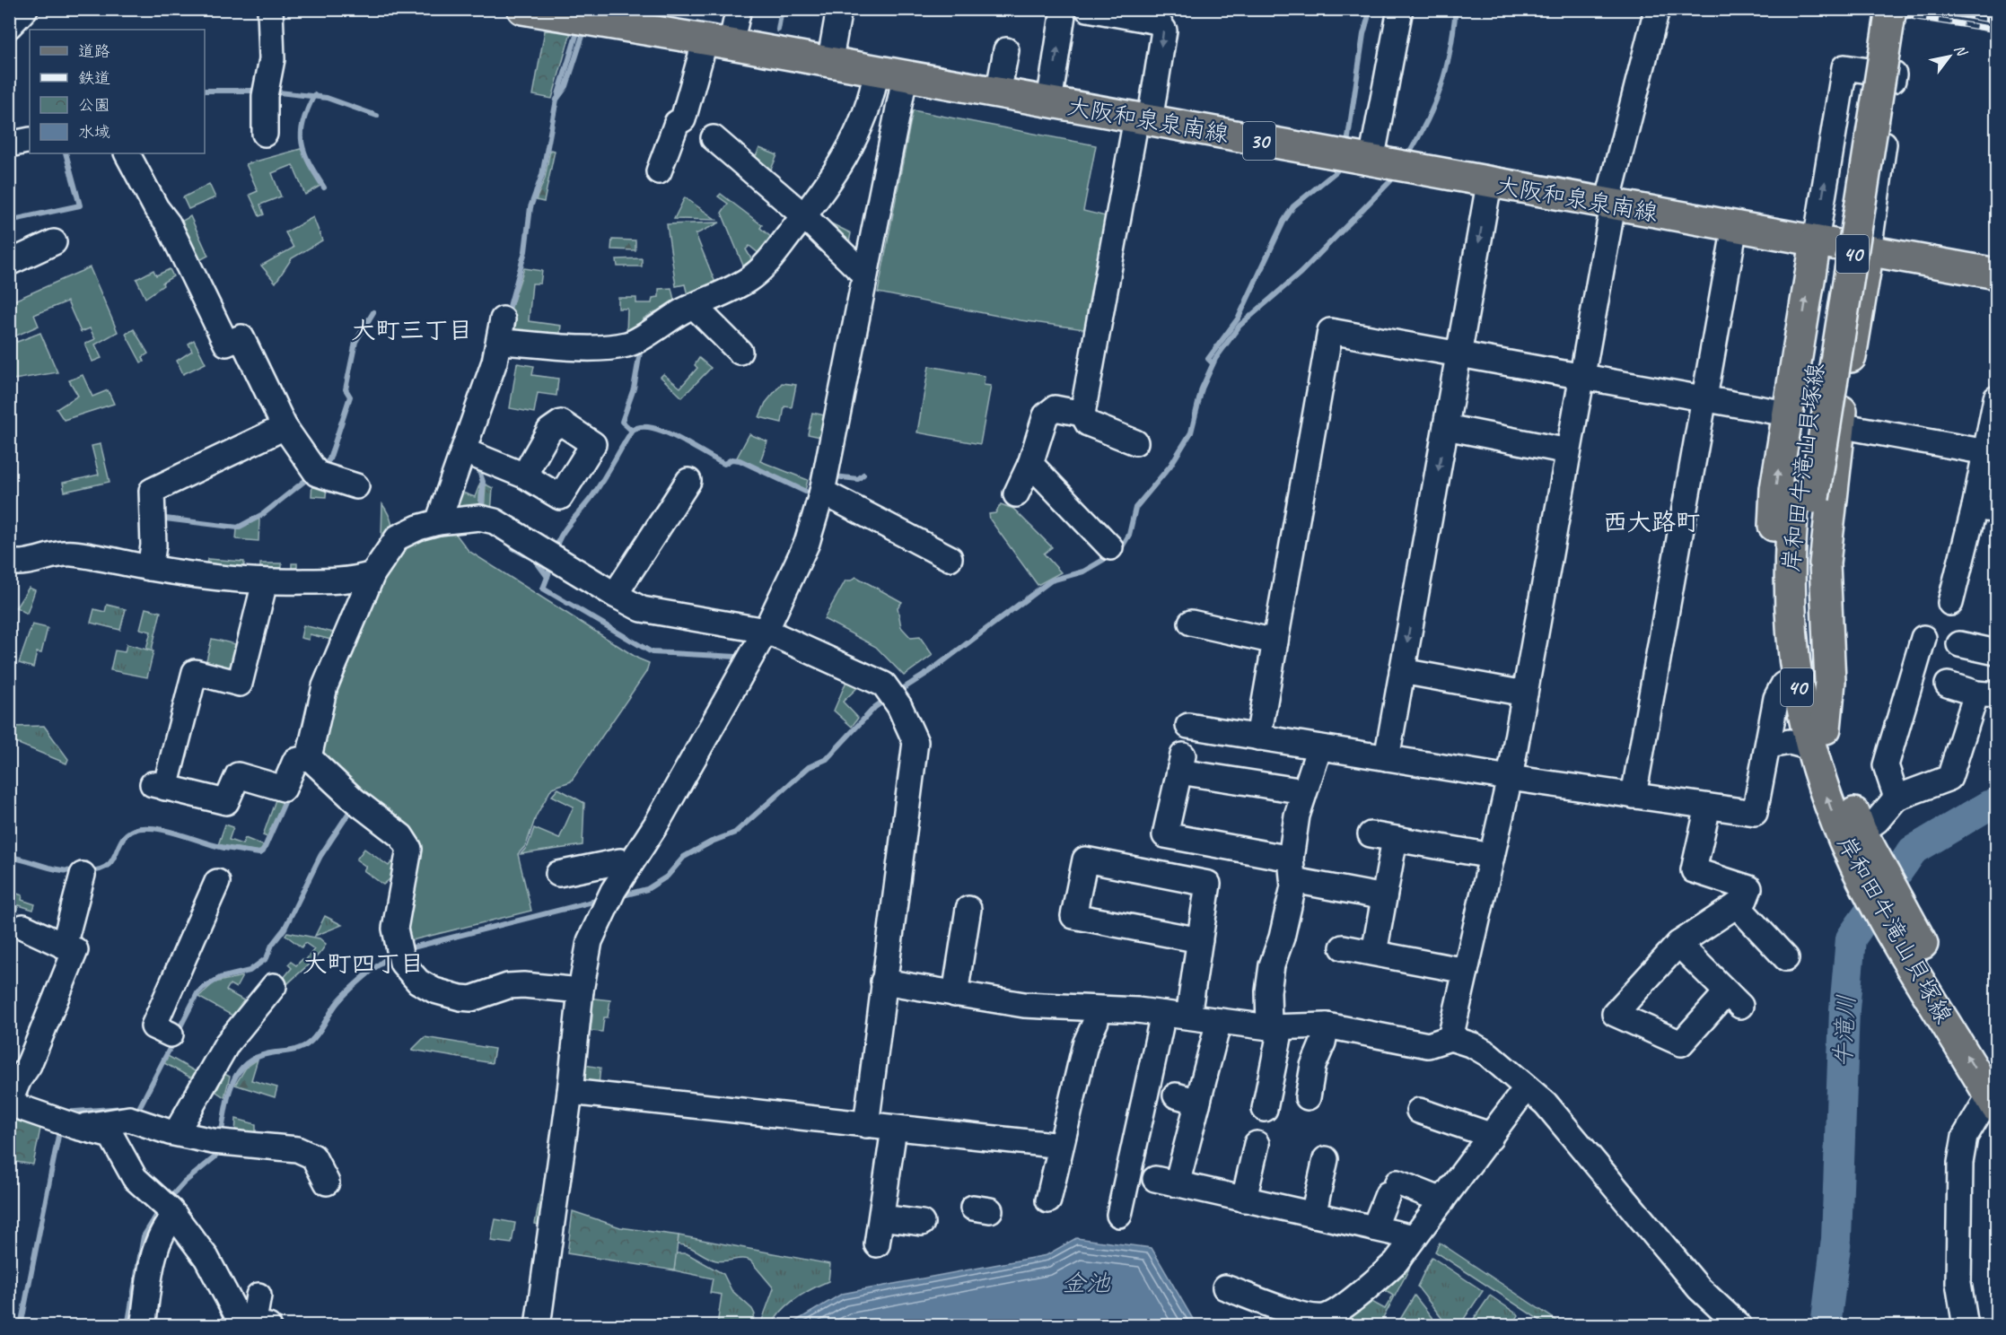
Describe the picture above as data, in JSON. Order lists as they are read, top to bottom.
{
  "streets": {
    "main road": [
      "大阪和泉泉南線",
      "30",
      "40",
      "岸和田牛滝山貝塚線"
    ]
  },
  "districts": ["大町三丁目", "西大路町", "大町四丁目"],
  "water": ["牛滝川", "金池"],
  "legend": [
    "道路",
    "鉄道",
    "公園",
    "水域"
  ],
  "north": "top right"
}
